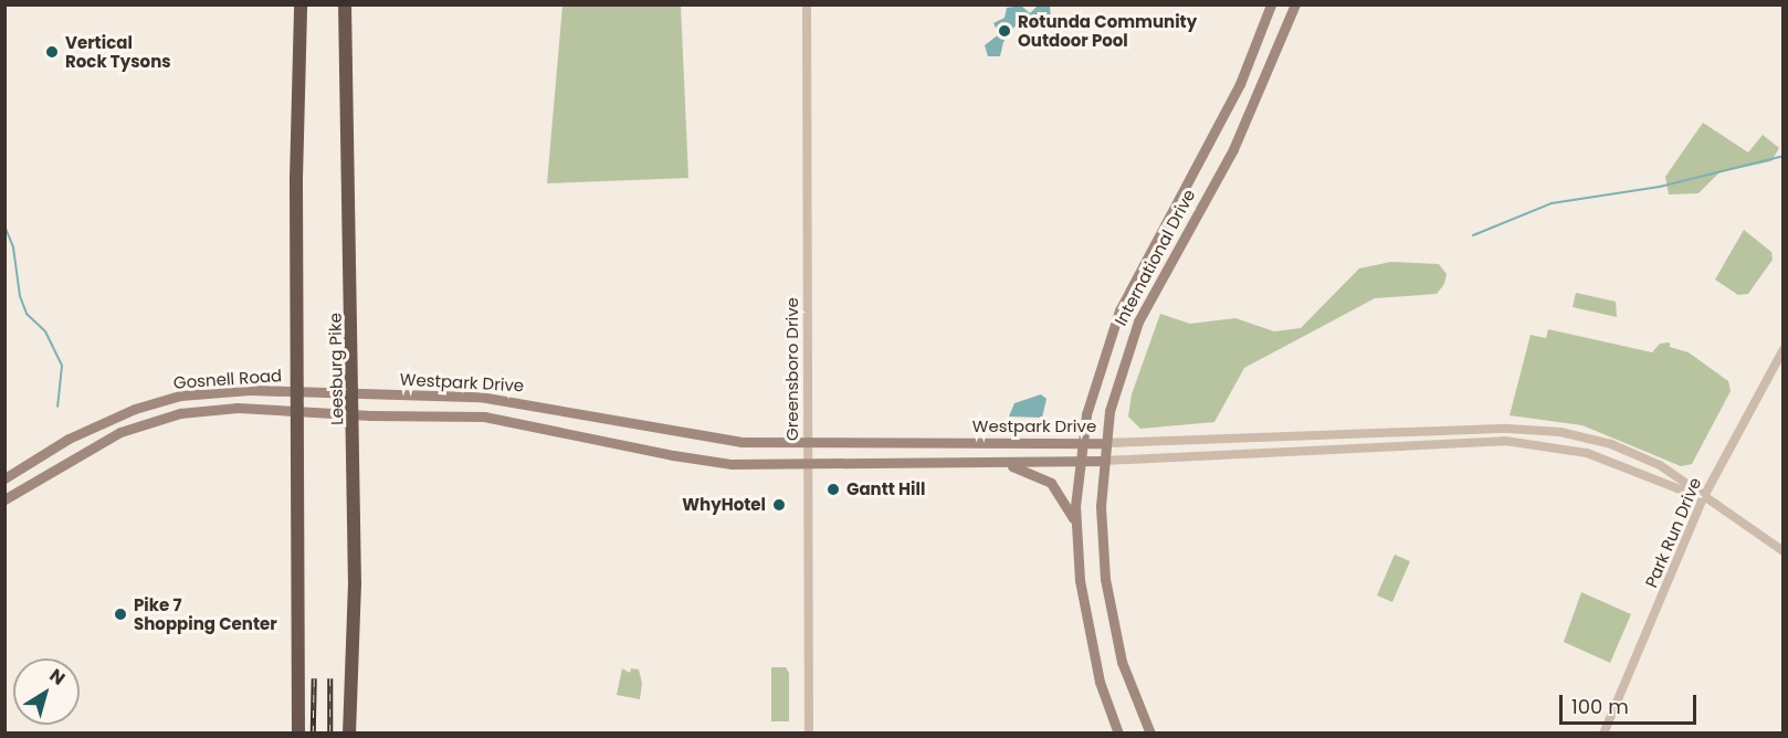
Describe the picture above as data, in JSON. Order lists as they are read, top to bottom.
{
  "streets": {
    "highway": ["Leesburg Pike"],
    "main road": ["International Drive", "Gosnell Road", "Westpark Drive"],
    "street": ["Greensboro Drive", "Park Run Drive"]
  },
  "crossings": [
    ["International Drive", "Westpark Drive"],
    ["Leesburg Pike", "Gosnell Road"],
    ["Leesburg Pike", "Westpark Drive"],
    ["Greensboro Drive", "Westpark Drive"],
    ["Gosnell Road", "Westpark Drive"],
    ["Westpark Drive", "Park Run Drive"]
  ],
  "places": [
    "Rotunda Community Outdoor Pool",
    "Vertical Rock Tysons",
    "Gantt Hill",
    "WhyHotel",
    "Pike 7 Shopping Center"
  ],
  "scale_bar": "100 m",
  "north": "top right"
}
